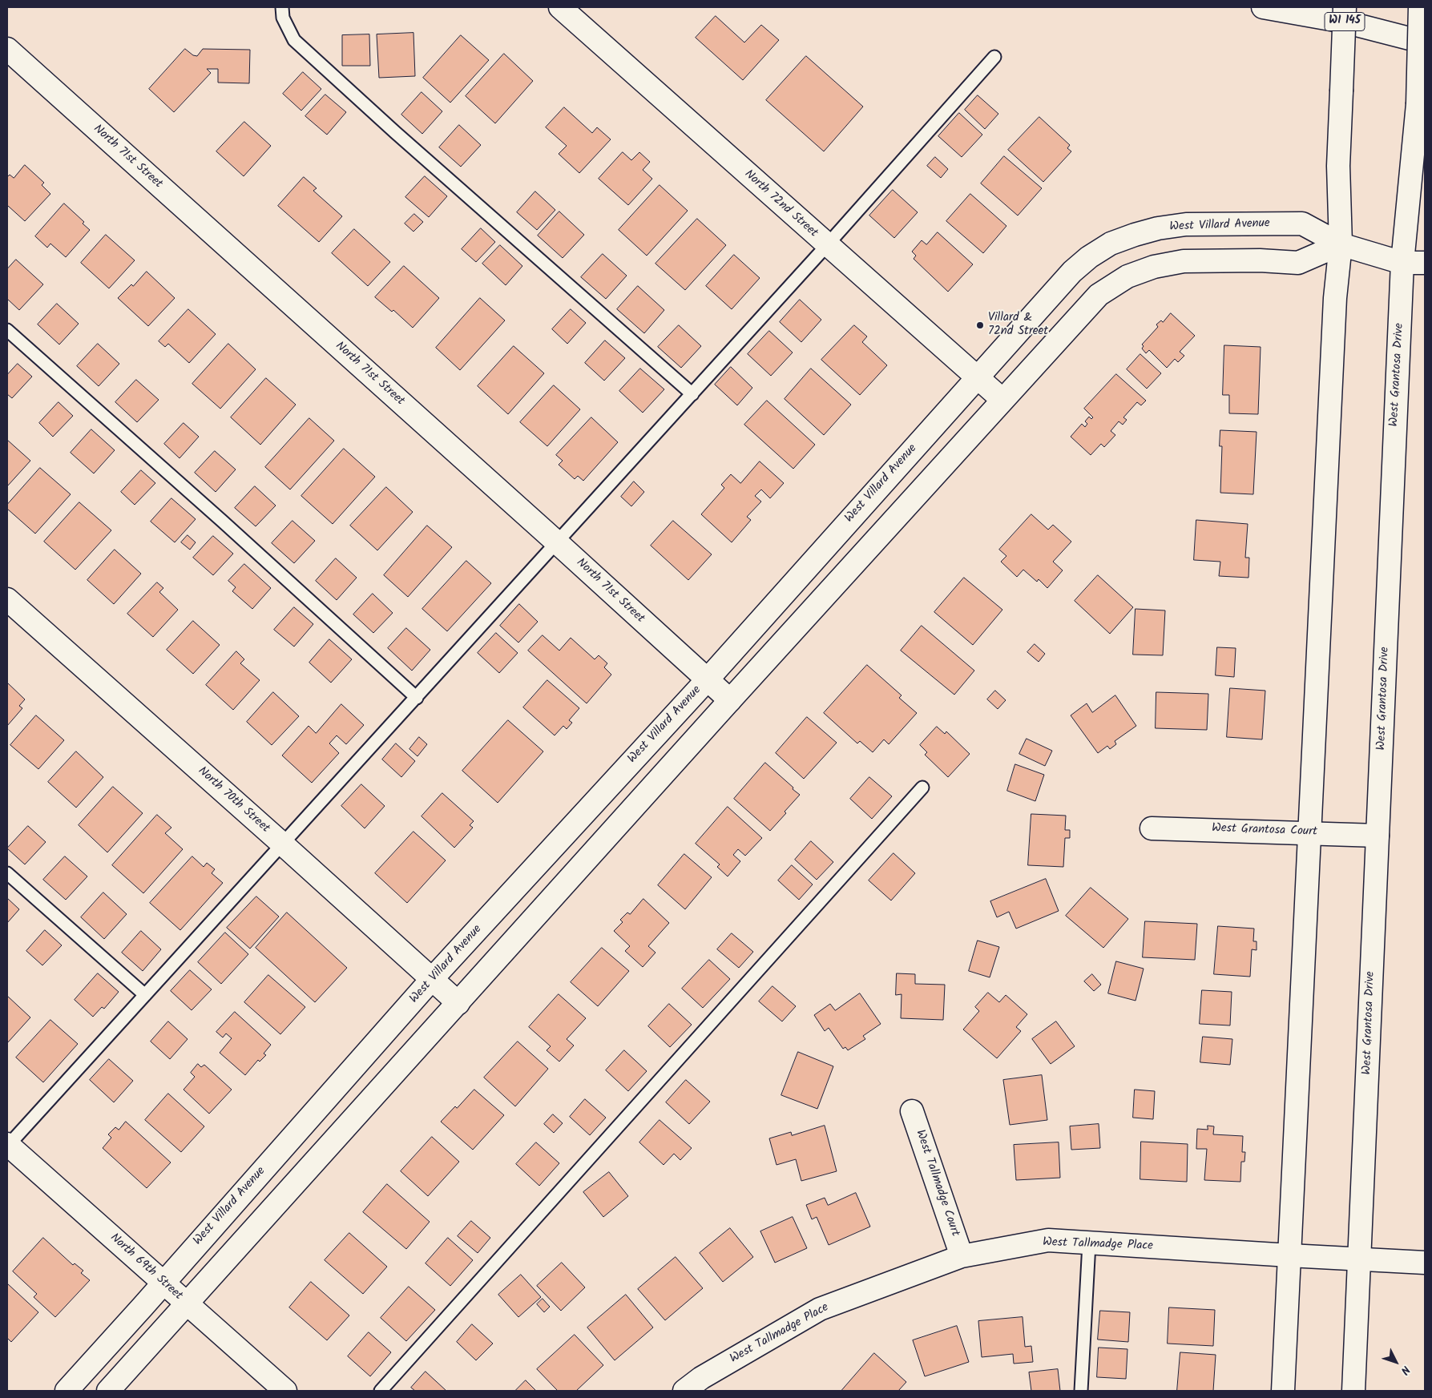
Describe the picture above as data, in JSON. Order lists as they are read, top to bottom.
{
  "streets": {
    "main road": [
      "WI 145",
      "North 71st Street",
      "North 72nd Street",
      "West Villard Avenue",
      "West Grantosa Drive",
      "North 70th Street",
      "West Grantosa Court",
      "West Tallmadge Court",
      "West Tallmadge Place",
      "North 69th Street"
    ]
  },
  "crossings": [
    ["North 71st Street", "West Villard Avenue"],
    ["North 72nd Street", "West Villard Avenue"],
    ["West Villard Avenue", "West Grantosa Drive"],
    ["West Villard Avenue", "North 70th Street"],
    ["West Villard Avenue", "North 69th Street"],
    ["West Grantosa Drive", "West Grantosa Court"],
    ["West Grantosa Drive", "West Tallmadge Place"],
    ["West Tallmadge Court", "West Tallmadge Place"]
  ],
  "places": ["Villard & 72nd Street"],
  "north": "bottom right"
}
